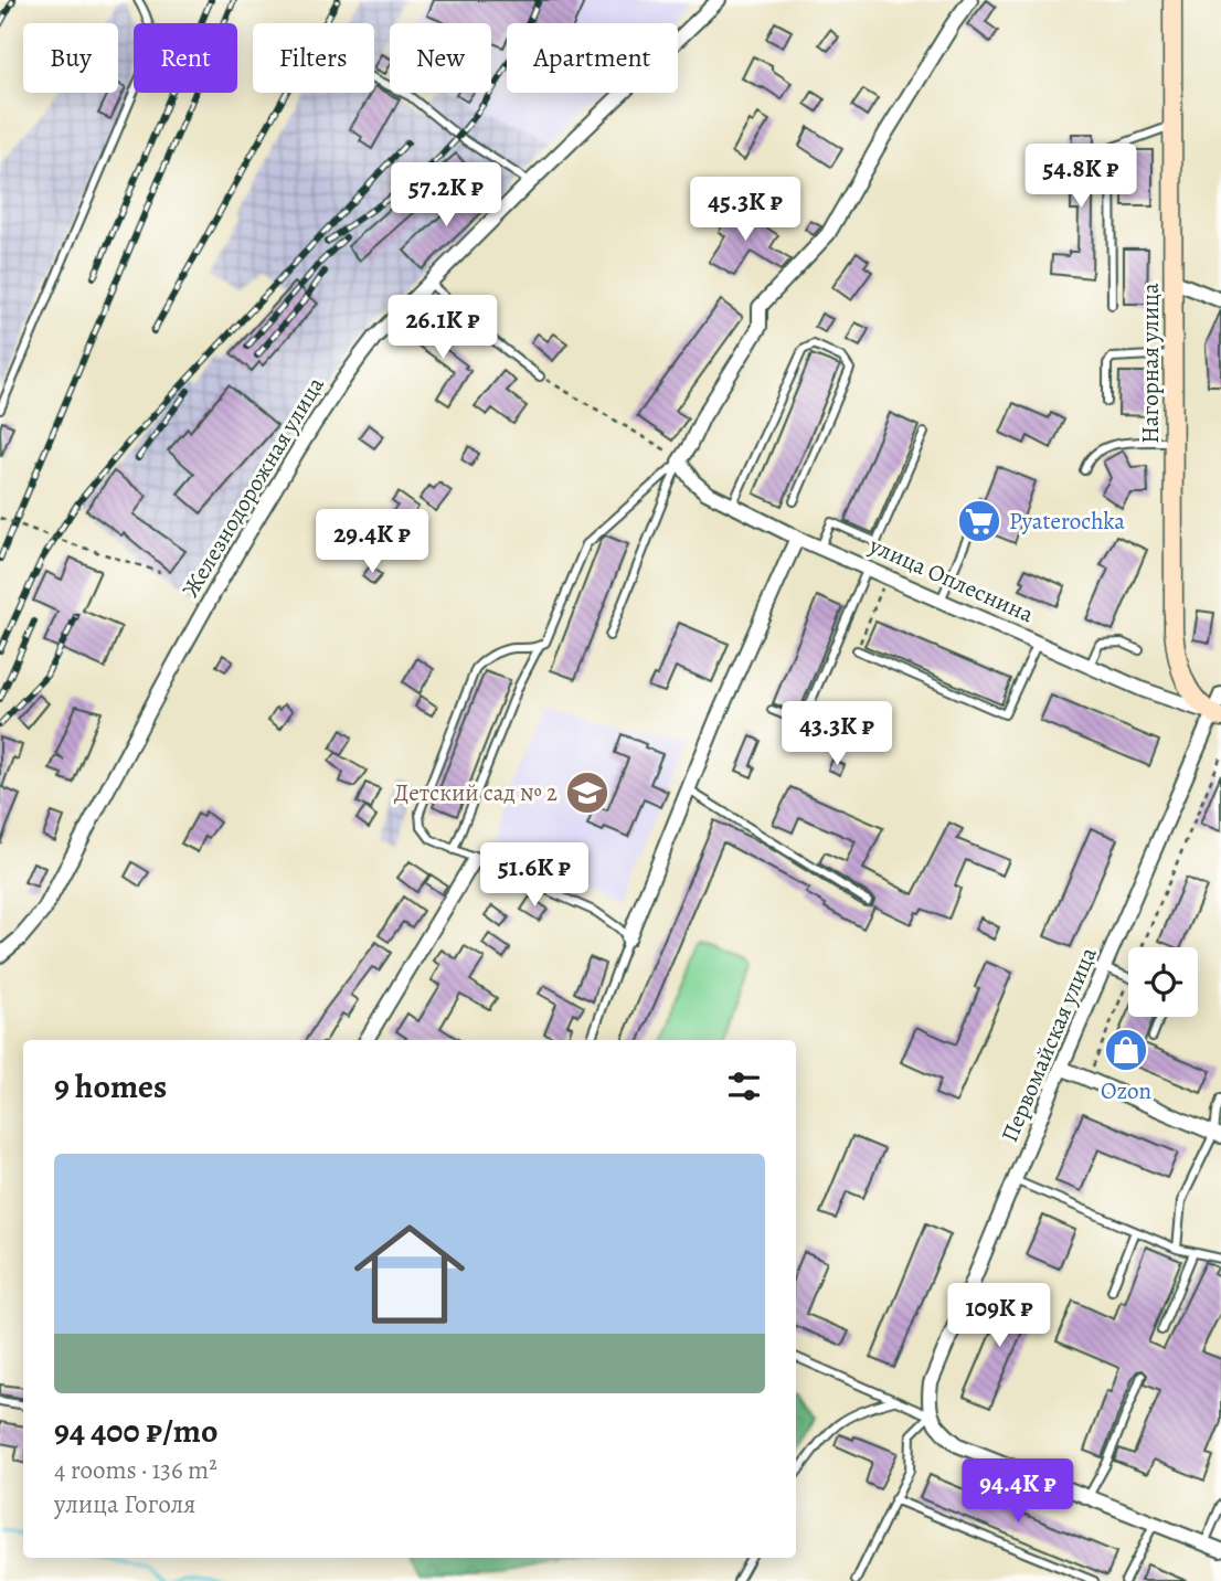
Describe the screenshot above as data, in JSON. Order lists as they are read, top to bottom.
{
  "streets": {
    "main road": ["Нагорная улица"],
    "street": ["Железнодорожная улица", "улица Оплеснина", "Первомайская улица"]
  },
  "crossings": [
    ["Нагорная улица", "улица Оплеснина"],
    ["Нагорная улица", "Первомайская улица"],
    ["улица Оплеснина", "Первомайская улица"]
  ],
  "places": {
    "supermarket": ["Pyaterochka"],
    "school or university": ["Детский сад № 2"],
    "shop": ["Ozon"]
  },
  "page": {
    "chip": [
      "Buy",
      "Rent",
      "Filters",
      "New",
      "Apartment"
    ],
    "price": [
      "54.8K ₽",
      "57.2K ₽",
      "45.3K ₽",
      "26.1K ₽",
      "29.4K ₽",
      "43.3K ₽",
      "51.6K ₽",
      "109K ₽",
      "94.4K ₽"
    ],
    "heading": "9 homes",
    "list": [
      {
        "name": "94 400 ₽/mo",
        "note": "4 rooms · 136 m² · улица Гоголя"
      }
    ]
  }
}
